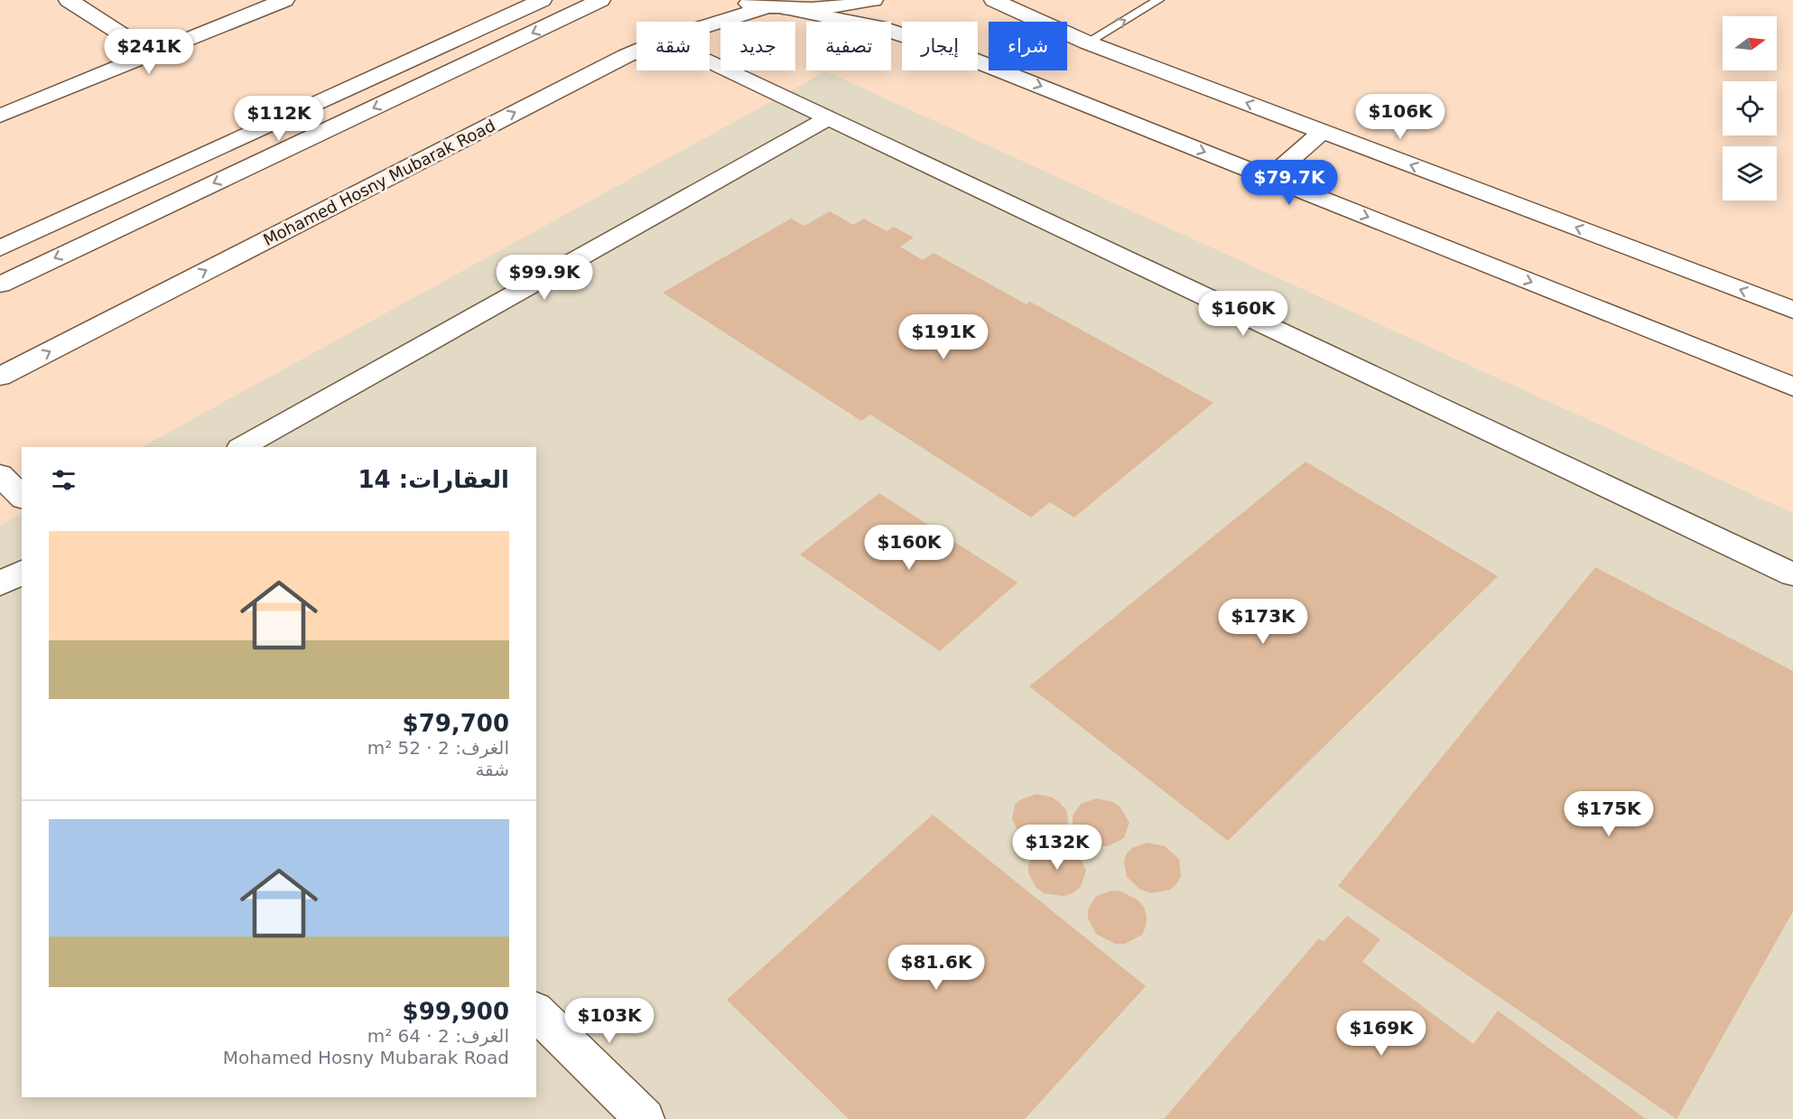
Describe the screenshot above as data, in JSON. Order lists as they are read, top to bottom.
{
  "streets": {
    "main road": ["Mohamed Hosny Mubarak Road"]
  },
  "north": "right",
  "page": {
    "chip": [
      "شراء",
      "إيجار",
      "تصفية",
      "جديد",
      "شقة"
    ],
    "price": [
      "$241K",
      "$106K",
      "$112K",
      "$79.7K",
      "$99.9K",
      "$160K",
      "$191K",
      "$160K",
      "$173K",
      "$175K",
      "$132K",
      "$81.6K",
      "$103K",
      "$169K"
    ],
    "heading": "العقارات: 14",
    "list": [
      {
        "name": "$79,700",
        "note": "الغرف: 2 · 52 m² · شقة"
      },
      {
        "name": "$99,900",
        "note": "الغرف: 2 · 64 m² · Mohamed Hosny Mubarak Road"
      }
    ]
  }
}
